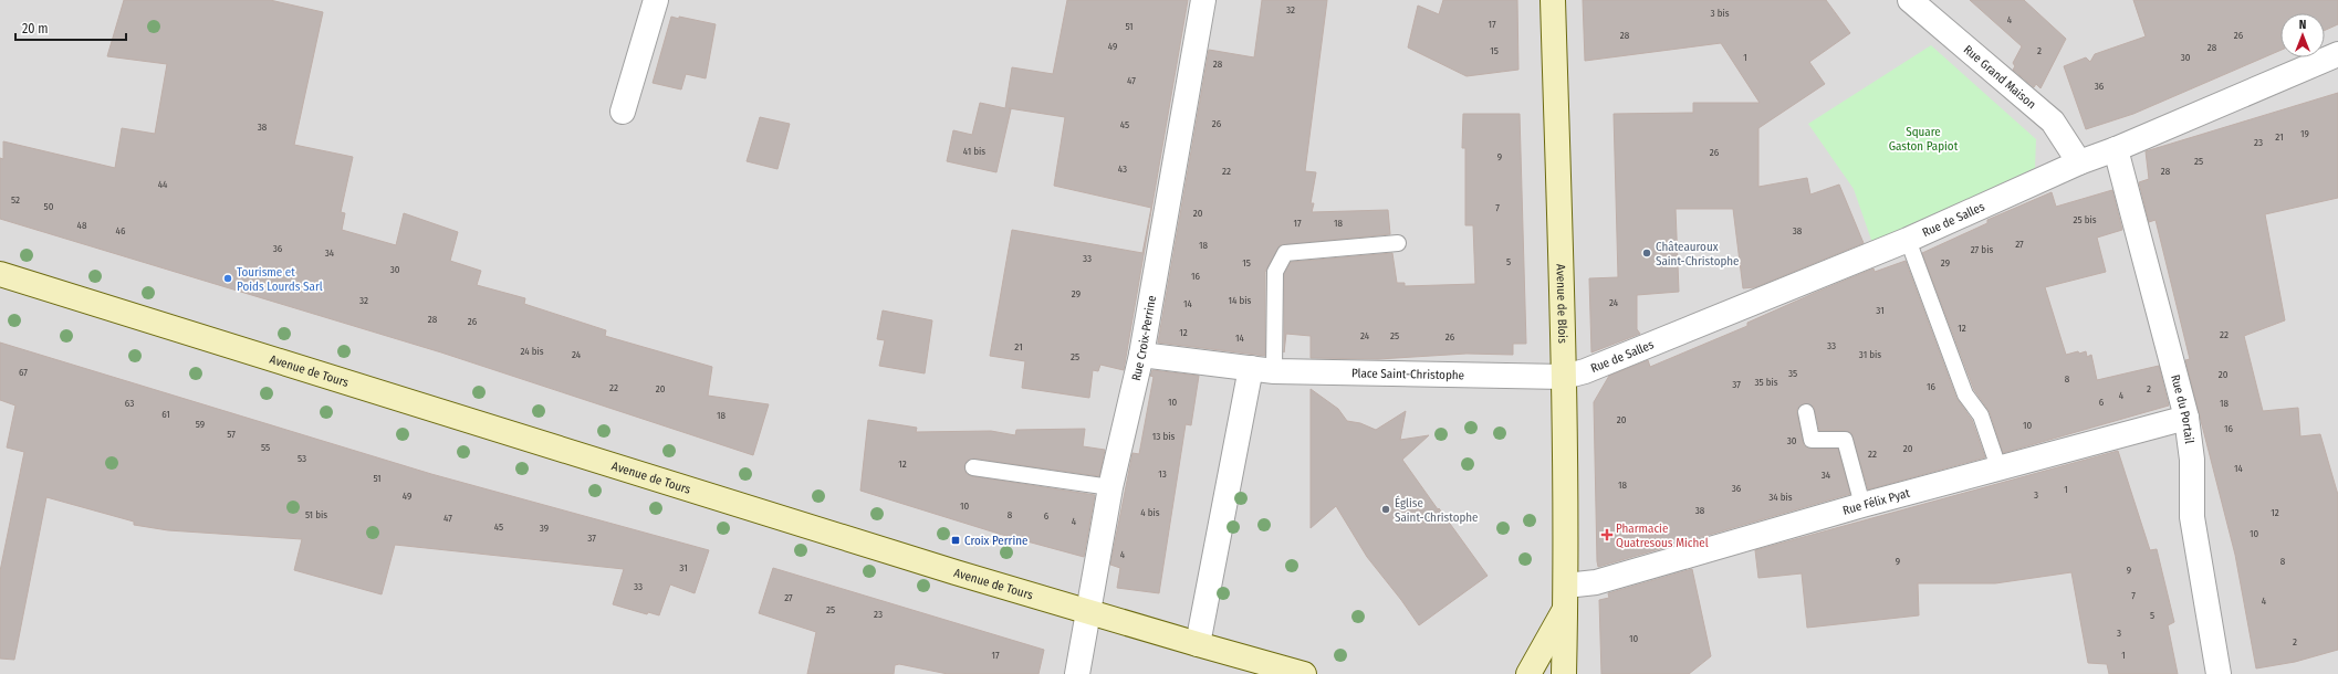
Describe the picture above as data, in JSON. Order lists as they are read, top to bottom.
{
  "streets": {
    "main road": ["Avenue de Blois", "Avenue de Tours"],
    "street": [
      "Rue Grand Maison",
      "Rue de Salles",
      "Rue Croix-Perrine",
      "Place Saint-Christophe",
      "Rue du Portail",
      "Rue Félix Pyat"
    ]
  },
  "crossings": [
    ["Rue Grand Maison", "Rue de Salles"],
    ["Rue de Salles", "Avenue de Blois"],
    ["Rue de Salles", "Place Saint-Christophe"],
    ["Rue de Salles", "Rue du Portail"],
    ["Avenue de Blois", "Place Saint-Christophe"],
    ["Avenue de Blois", "Rue Félix Pyat"],
    ["Rue Croix-Perrine", "Avenue de Tours"],
    ["Rue Croix-Perrine", "Place Saint-Christophe"],
    ["Rue du Portail", "Rue Félix Pyat"]
  ],
  "parks": ["Square Gaston Papiot"],
  "places": {
    "other": ["Châteauroux Saint-Christophe", "Tourisme et Poids Lourds Sarl", "Église Saint-Christophe"],
    "health": ["Pharmacie Quatresous Michel"],
    "transit": ["Croix Perrine"]
  },
  "house_numbers": [
    "32",
    "3 bis",
    "4",
    "17",
    "51",
    "28",
    "26",
    "49",
    "28",
    "15",
    "2",
    "1",
    "30",
    "28",
    "47",
    "36",
    "26",
    "45",
    "38",
    "19",
    "21",
    "23",
    "41 bis",
    "26",
    "9",
    "25",
    "43",
    "22",
    "28",
    "44",
    "52",
    "50",
    "7",
    "20",
    "25 bis",
    "17",
    "18",
    "48",
    "46",
    "38",
    "27",
    "18",
    "36",
    "27 bis",
    "34",
    "33",
    "5",
    "15",
    "29",
    "30",
    "16",
    "29",
    "32",
    "14 bis",
    "24",
    "14",
    "31",
    "28",
    "26",
    "12",
    "12",
    "22",
    "24",
    "25",
    "26",
    "14",
    "33",
    "21",
    "24 bis",
    "24",
    "31 bis",
    "25",
    "67",
    "35",
    "20",
    "8",
    "35 bis",
    "37",
    "16",
    "22",
    "20",
    "2",
    "4",
    "10",
    "6",
    "63",
    "18",
    "61",
    "18",
    "20",
    "59",
    "10",
    "16",
    "57",
    "13 bis",
    "30",
    "55",
    "20",
    "22",
    "53",
    "12",
    "14",
    "13",
    "34",
    "51",
    "18",
    "36",
    "1",
    "3",
    "49",
    "34 bis",
    "10",
    "38",
    "4 bis",
    "12",
    "51 bis",
    "8",
    "6",
    "47",
    "4",
    "45",
    "39",
    "10",
    "37",
    "4",
    "9",
    "8",
    "31",
    "9",
    "33",
    "7",
    "27",
    "4",
    "25",
    "23",
    "5",
    "3",
    "10",
    "2",
    "17",
    "1"
  ],
  "scale_bar": "20 m",
  "north": "top"
}
